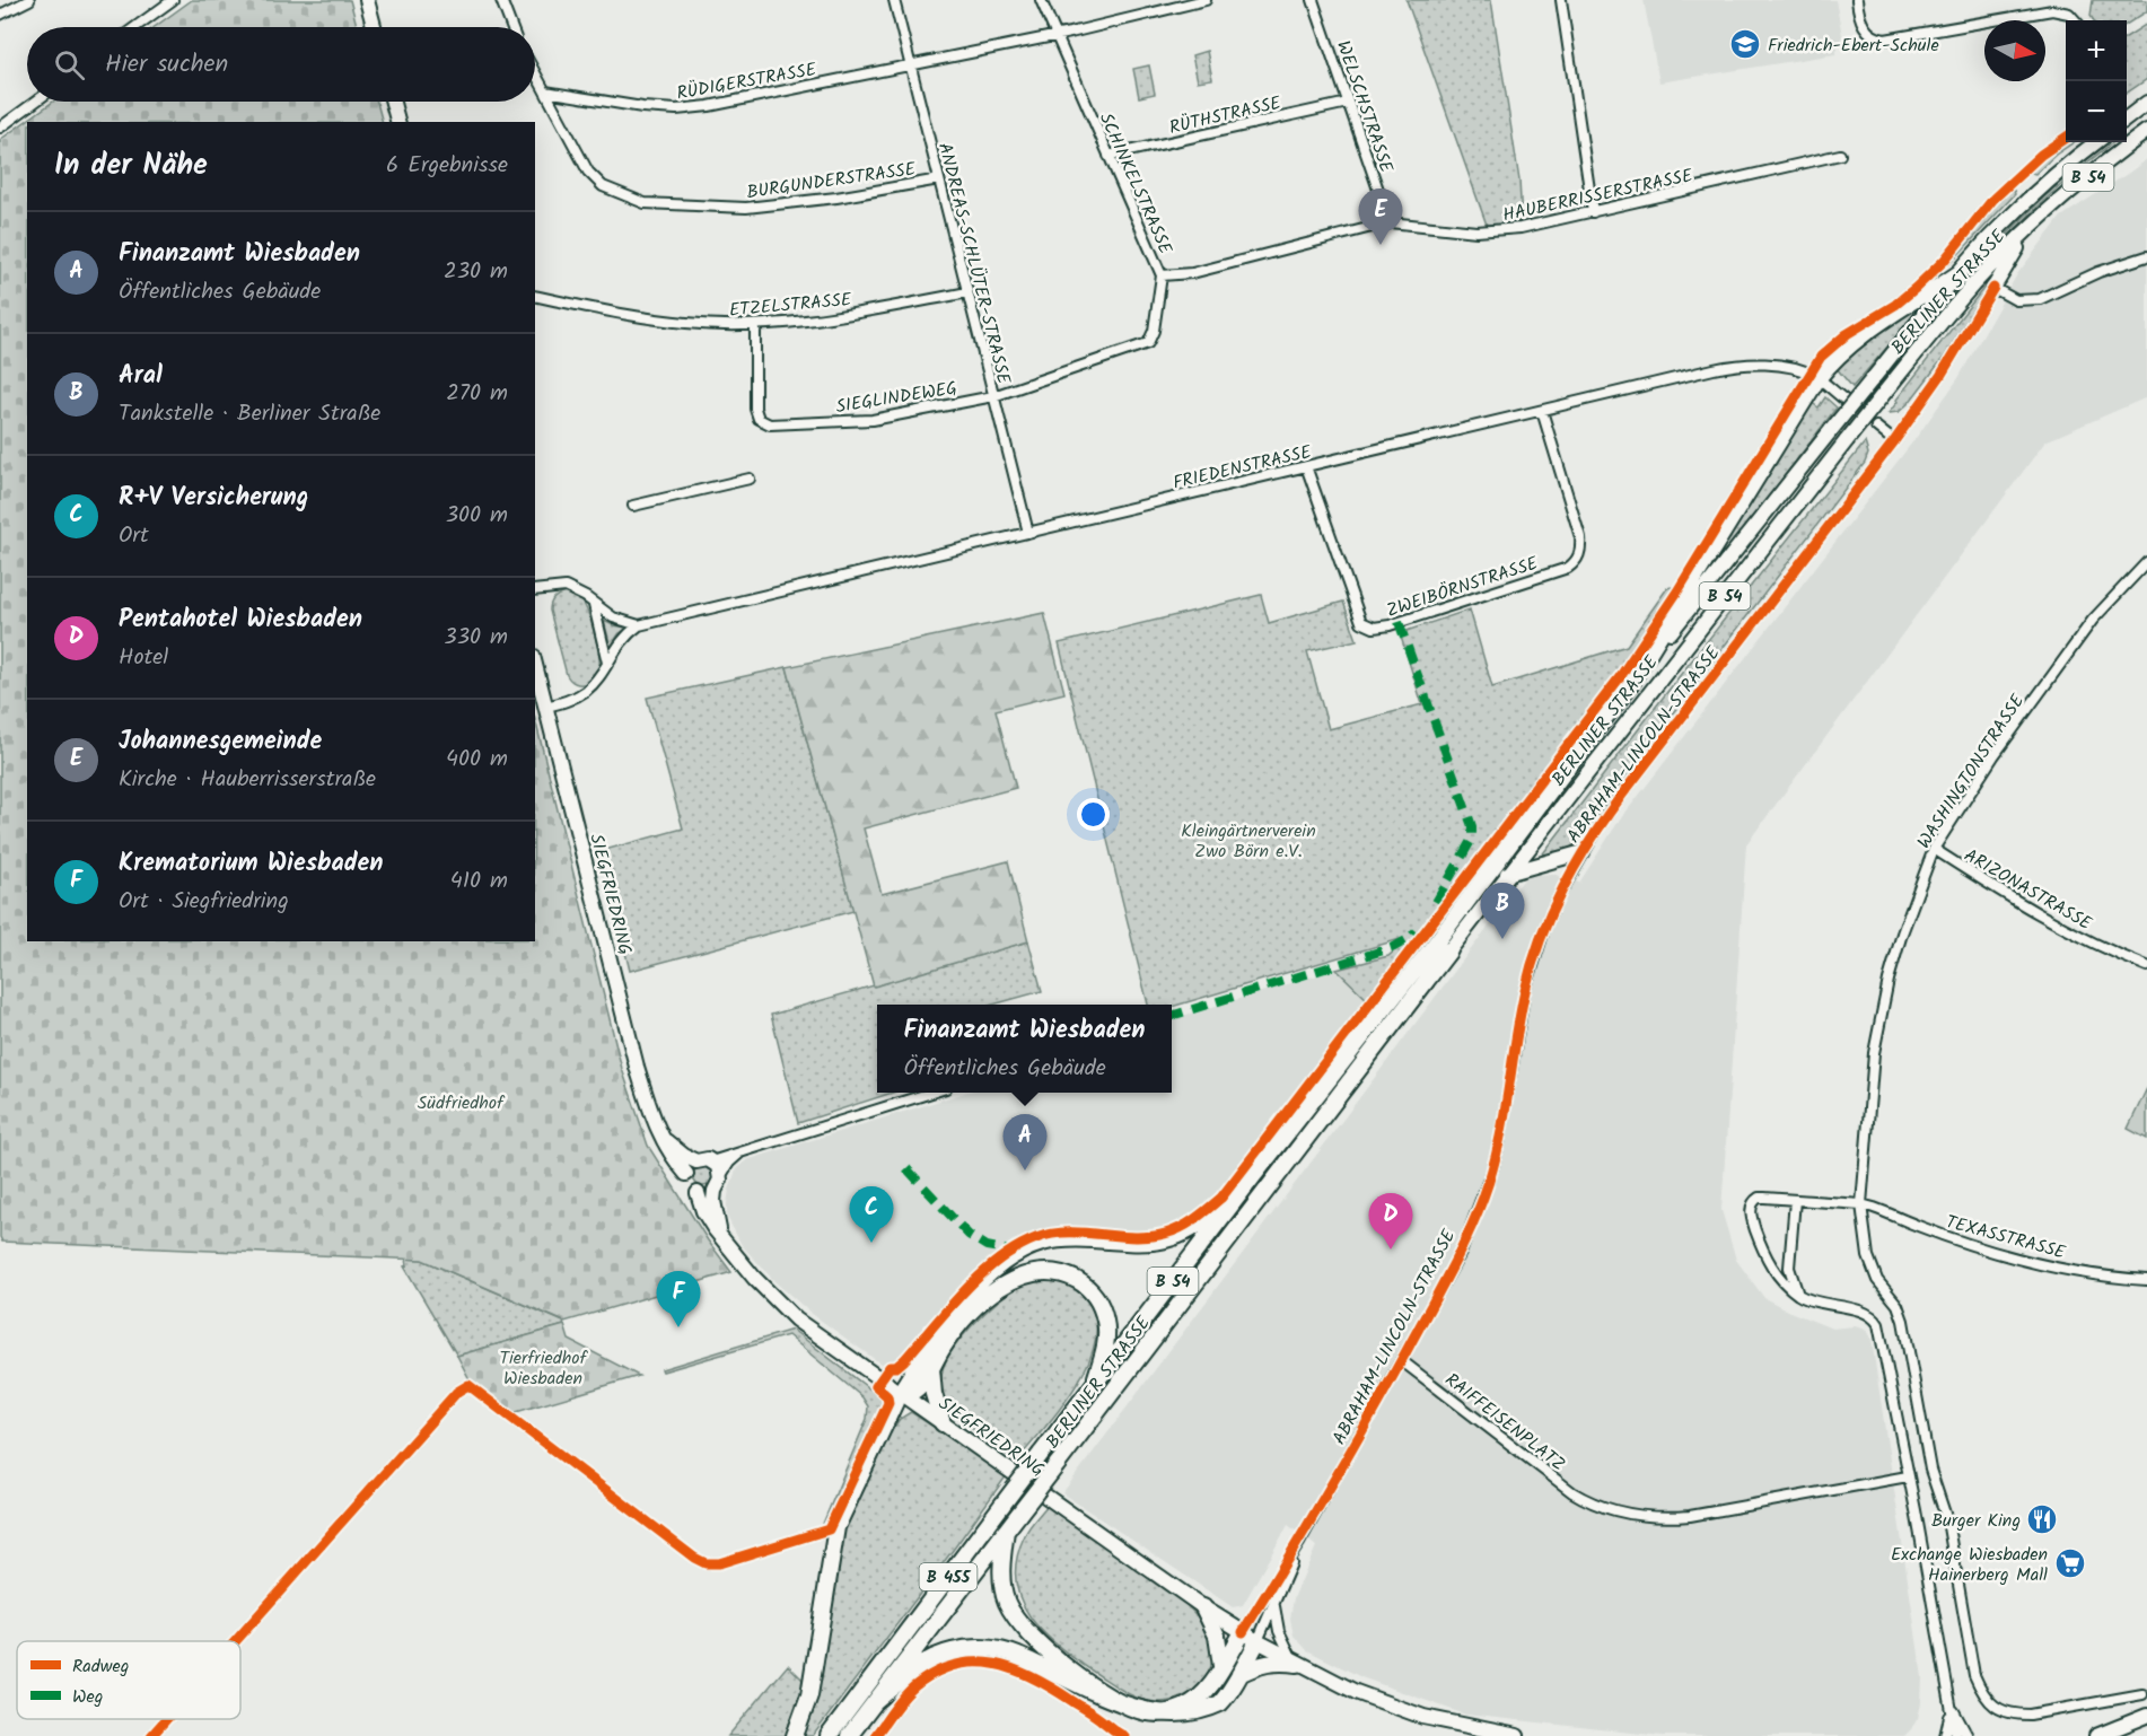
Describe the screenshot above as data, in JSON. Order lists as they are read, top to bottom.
{
  "streets": {
    "highway": ["B 54", "BERLINER STRASSE", "B 455"],
    "main road": ["SIEGFRIEDRING"],
    "street": [
      "RÜDIGERSTRASSE",
      "WELSCHSTRASSE",
      "RÜTHSTRASSE",
      "BURGUNDERSTRASSE",
      "SCHINKELSTRASSE",
      "HAUBERRISSERSTRASSE",
      "ANDREAS-SCHLÜTER-STRASSE",
      "ETZELSTRASSE",
      "SIEGLINDEWEG",
      "FRIEDENSTRASSE",
      "ZWEIBÖRNSTRASSE",
      "ABRAHAM-LINCOLN-STRASSE",
      "WASHINGTONSTRASSE",
      "ARIZONASTRASSE",
      "TEXASSTRASSE",
      "RAIFFEISENPLATZ"
    ]
  },
  "crossings": [
    ["RÜDIGERSTRASSE", "BURGUNDERSTRASSE"],
    ["RÜDIGERSTRASSE", "ANDREAS-SCHLÜTER-STRASSE"],
    ["WELSCHSTRASSE", "RÜTHSTRASSE"],
    ["WELSCHSTRASSE", "HAUBERRISSERSTRASSE"],
    ["RÜTHSTRASSE", "SCHINKELSTRASSE"],
    ["B 54", "BERLINER STRASSE"],
    ["B 54", "B 455"],
    ["BURGUNDERSTRASSE", "ANDREAS-SCHLÜTER-STRASSE"],
    ["SCHINKELSTRASSE", "HAUBERRISSERSTRASSE"],
    ["SCHINKELSTRASSE", "ANDREAS-SCHLÜTER-STRASSE"],
    ["SCHINKELSTRASSE", "SIEGLINDEWEG"],
    ["ANDREAS-SCHLÜTER-STRASSE", "ETZELSTRASSE"],
    ["ANDREAS-SCHLÜTER-STRASSE", "SIEGLINDEWEG"],
    ["ANDREAS-SCHLÜTER-STRASSE", "FRIEDENSTRASSE"],
    ["ETZELSTRASSE", "SIEGLINDEWEG"],
    ["FRIEDENSTRASSE", "ZWEIBÖRNSTRASSE"],
    ["ABRAHAM-LINCOLN-STRASSE", "SIEGFRIEDRING"],
    ["ABRAHAM-LINCOLN-STRASSE", "RAIFFEISENPLATZ"],
    ["WASHINGTONSTRASSE", "ARIZONASTRASSE"],
    ["WASHINGTONSTRASSE", "TEXASSTRASSE"]
  ],
  "parks": ["Kleingärtnerverein Zwo Börn e.V.", "Südfriedhof", "Tierfriedhof Wiesbaden"],
  "places": {
    "school or university": ["Friedrich-Ebert-Schule"],
    "restaurant": ["Burger King"],
    "supermarket": ["Exchange Wiesbaden Hainerberg Mall"]
  },
  "legend": ["Radweg", "Weg"],
  "north": "right",
  "page": {
    "map_buttons": ["+", "−"],
    "search": "Hier suchen",
    "heading": ["In der Nähe", "6 Ergebnisse"],
    "pins": [
      "E",
      "B",
      "A",
      "C",
      "D",
      "F"
    ],
    "list": [
      {
        "mark": "A",
        "name": "Finanzamt Wiesbaden",
        "note": "Öffentliches Gebäude",
        "value": "230 m"
      },
      {
        "mark": "B",
        "name": "Aral",
        "note": "Tankstelle · Berliner Straße",
        "value": "270 m"
      },
      {
        "mark": "C",
        "name": "R+V Versicherung",
        "note": "Ort",
        "value": "300 m"
      },
      {
        "mark": "D",
        "name": "Pentahotel Wiesbaden",
        "note": "Hotel",
        "value": "330 m"
      },
      {
        "mark": "E",
        "name": "Johannesgemeinde",
        "note": "Kirche · Hauberrisserstraße",
        "value": "400 m"
      },
      {
        "mark": "F",
        "name": "Krematorium Wiesbaden",
        "note": "Ort · Siegfriedring",
        "value": "410 m"
      }
    ],
    "popup": ["Finanzamt Wiesbaden", "Öffentliches Gebäude"]
  }
}
